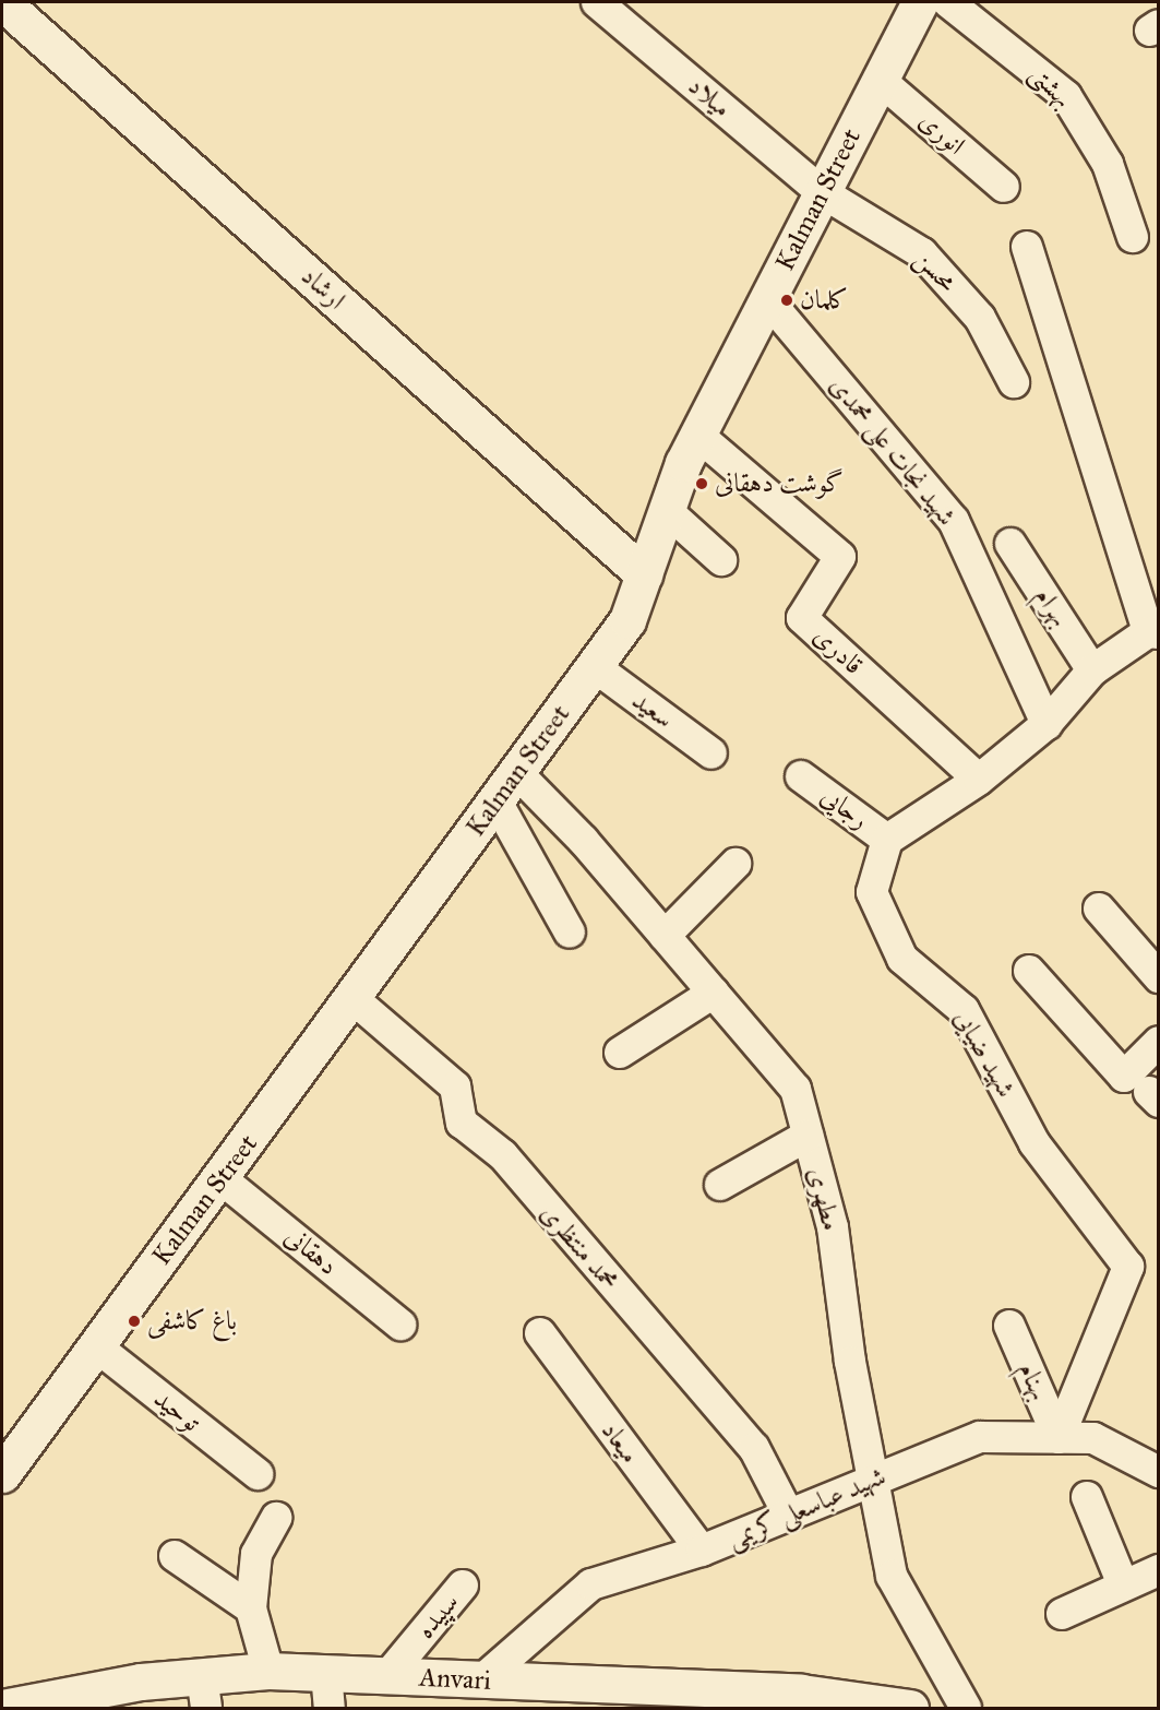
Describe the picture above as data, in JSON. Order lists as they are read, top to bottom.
{
  "streets": {
    "street": [
      "بهشتی",
      "میلاد",
      "انوری",
      "Kalman Street",
      "محسن",
      "ارشاد",
      "شهید نجات علی محمدی",
      "بهرام",
      "قادری",
      "سعید",
      "رجایی",
      "شهید ضیایی",
      "مطهری",
      "محمد منتظری",
      "دهقانی",
      "بهنام",
      "توحید",
      "میعاد",
      "شهید عباسعلی کریمی",
      "سپیده",
      "Anvari"
    ]
  },
  "crossings": [
    ["میلاد", "Kalman Street"],
    ["میلاد", "محسن"],
    ["انوری", "Kalman Street"],
    ["Kalman Street", "محسن"],
    ["Kalman Street", "ارشاد"],
    ["Kalman Street", "شهید نجات علی محمدی"],
    ["Kalman Street", "قادری"],
    ["Kalman Street", "سعید"],
    ["Kalman Street", "مطهری"],
    ["Kalman Street", "محمد منتظری"],
    ["Kalman Street", "دهقانی"],
    ["Kalman Street", "توحید"],
    ["رجایی", "شهید ضیایی"],
    ["شهید ضیایی", "بهنام"],
    ["شهید ضیایی", "شهید عباسعلی کریمی"],
    ["مطهری", "شهید عباسعلی کریمی"],
    ["محمد منتظری", "شهید عباسعلی کریمی"],
    ["بهنام", "شهید عباسعلی کریمی"],
    ["میعاد", "شهید عباسعلی کریمی"],
    ["شهید عباسعلی کریمی", "Anvari"],
    ["سپیده", "Anvari"]
  ],
  "places": ["کلمان", "گوشت دهقانی", "باغ کاشفی"]
}
